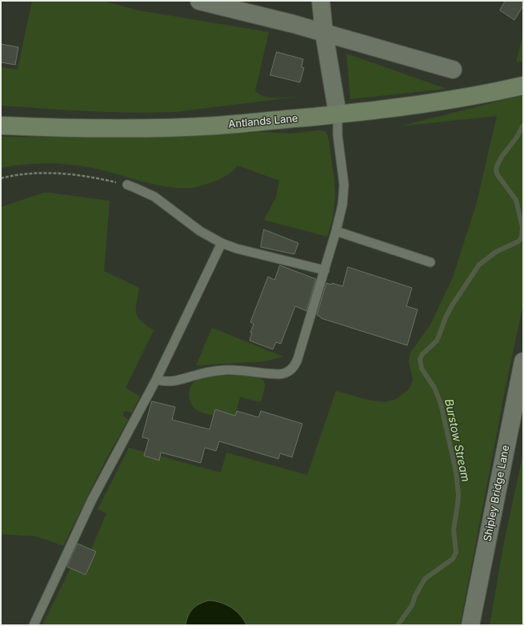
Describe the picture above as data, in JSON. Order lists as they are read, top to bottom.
{
  "streets": {
    "main road": ["Antlands Lane"],
    "street": ["Shipley Bridge Lane"]
  },
  "water": ["Burstow Stream"]
}
